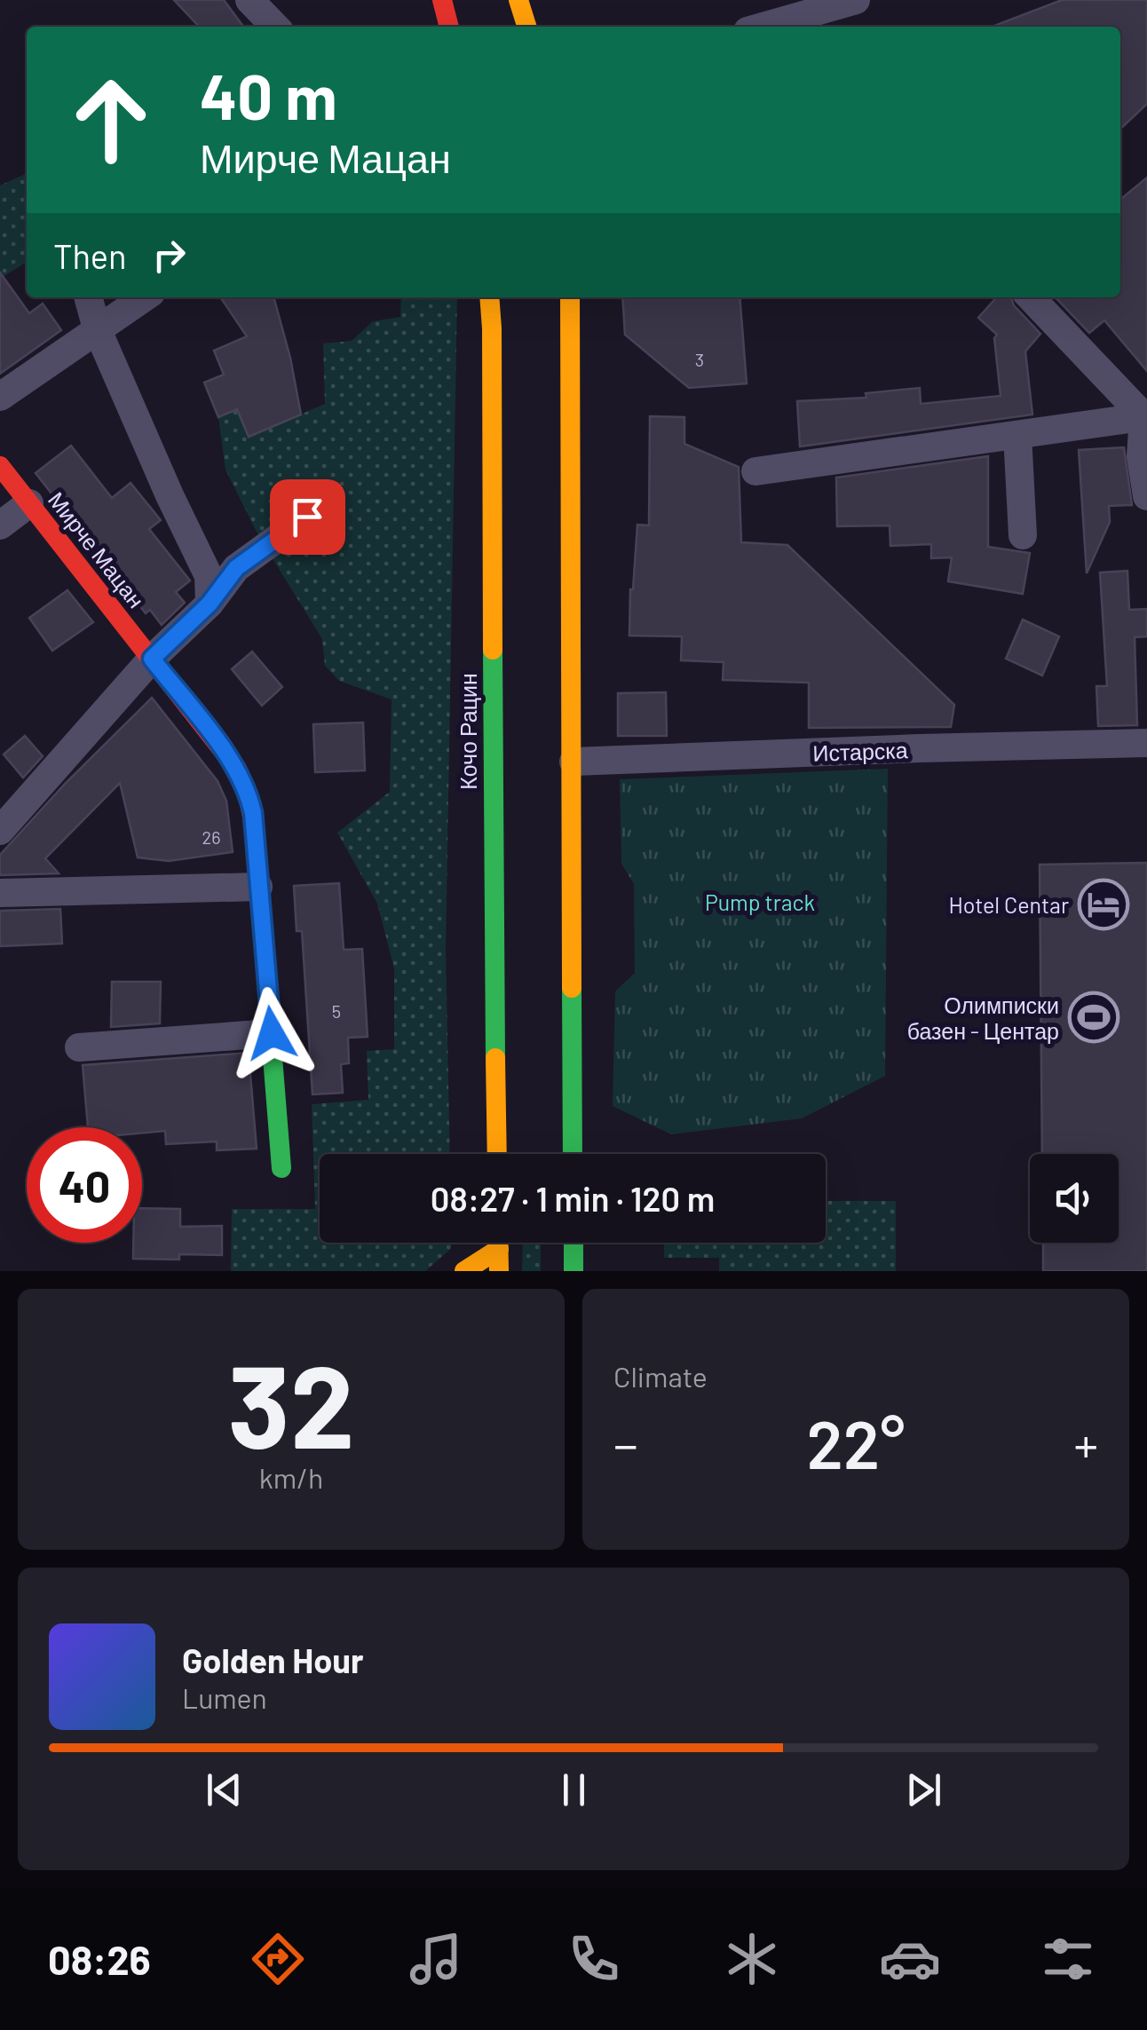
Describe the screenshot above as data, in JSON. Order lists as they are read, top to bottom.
{
  "streets": {
    "street": ["Мирче Мацан", "Кочо Рацин", "Истарска"]
  },
  "parks": ["Pump track"],
  "places": {
    "hotel": ["Hotel Centar"],
    "sports": ["Олимписки базен - Центар"]
  },
  "house_numbers": ["3", "26", "5"],
  "page": {
    "turn": ["40 m", "Мирче Мацан"],
    "then": "Then",
    "limit": "40",
    "trip": "08:27 · 1 min · 120 m",
    "tile": [
      ["32", "km/h"],
      "Climate"
    ],
    "heat": ["−", "22°", "+"],
    "song": ["Golden Hour", "Lumen"],
    "tabs": "08:26"
  }
}
